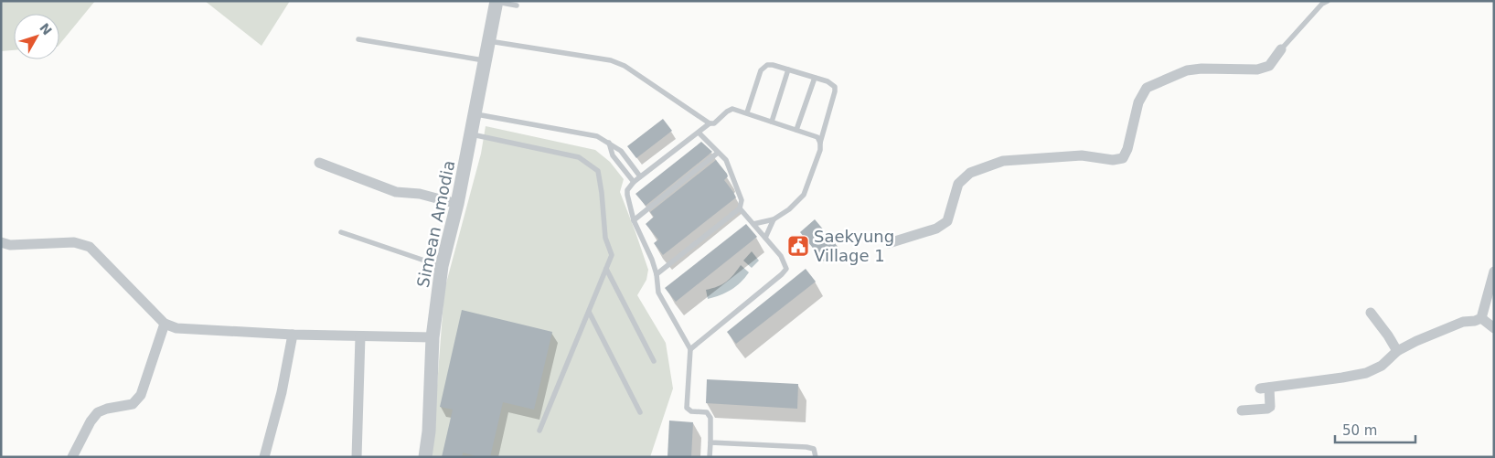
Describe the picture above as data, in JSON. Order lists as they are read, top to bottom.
{
  "streets": {
    "street": ["Simean Amodia"]
  },
  "places": {
    "public building": ["Saekyung Village 1"]
  },
  "scale_bar": "50 m",
  "north": "top right"
}
